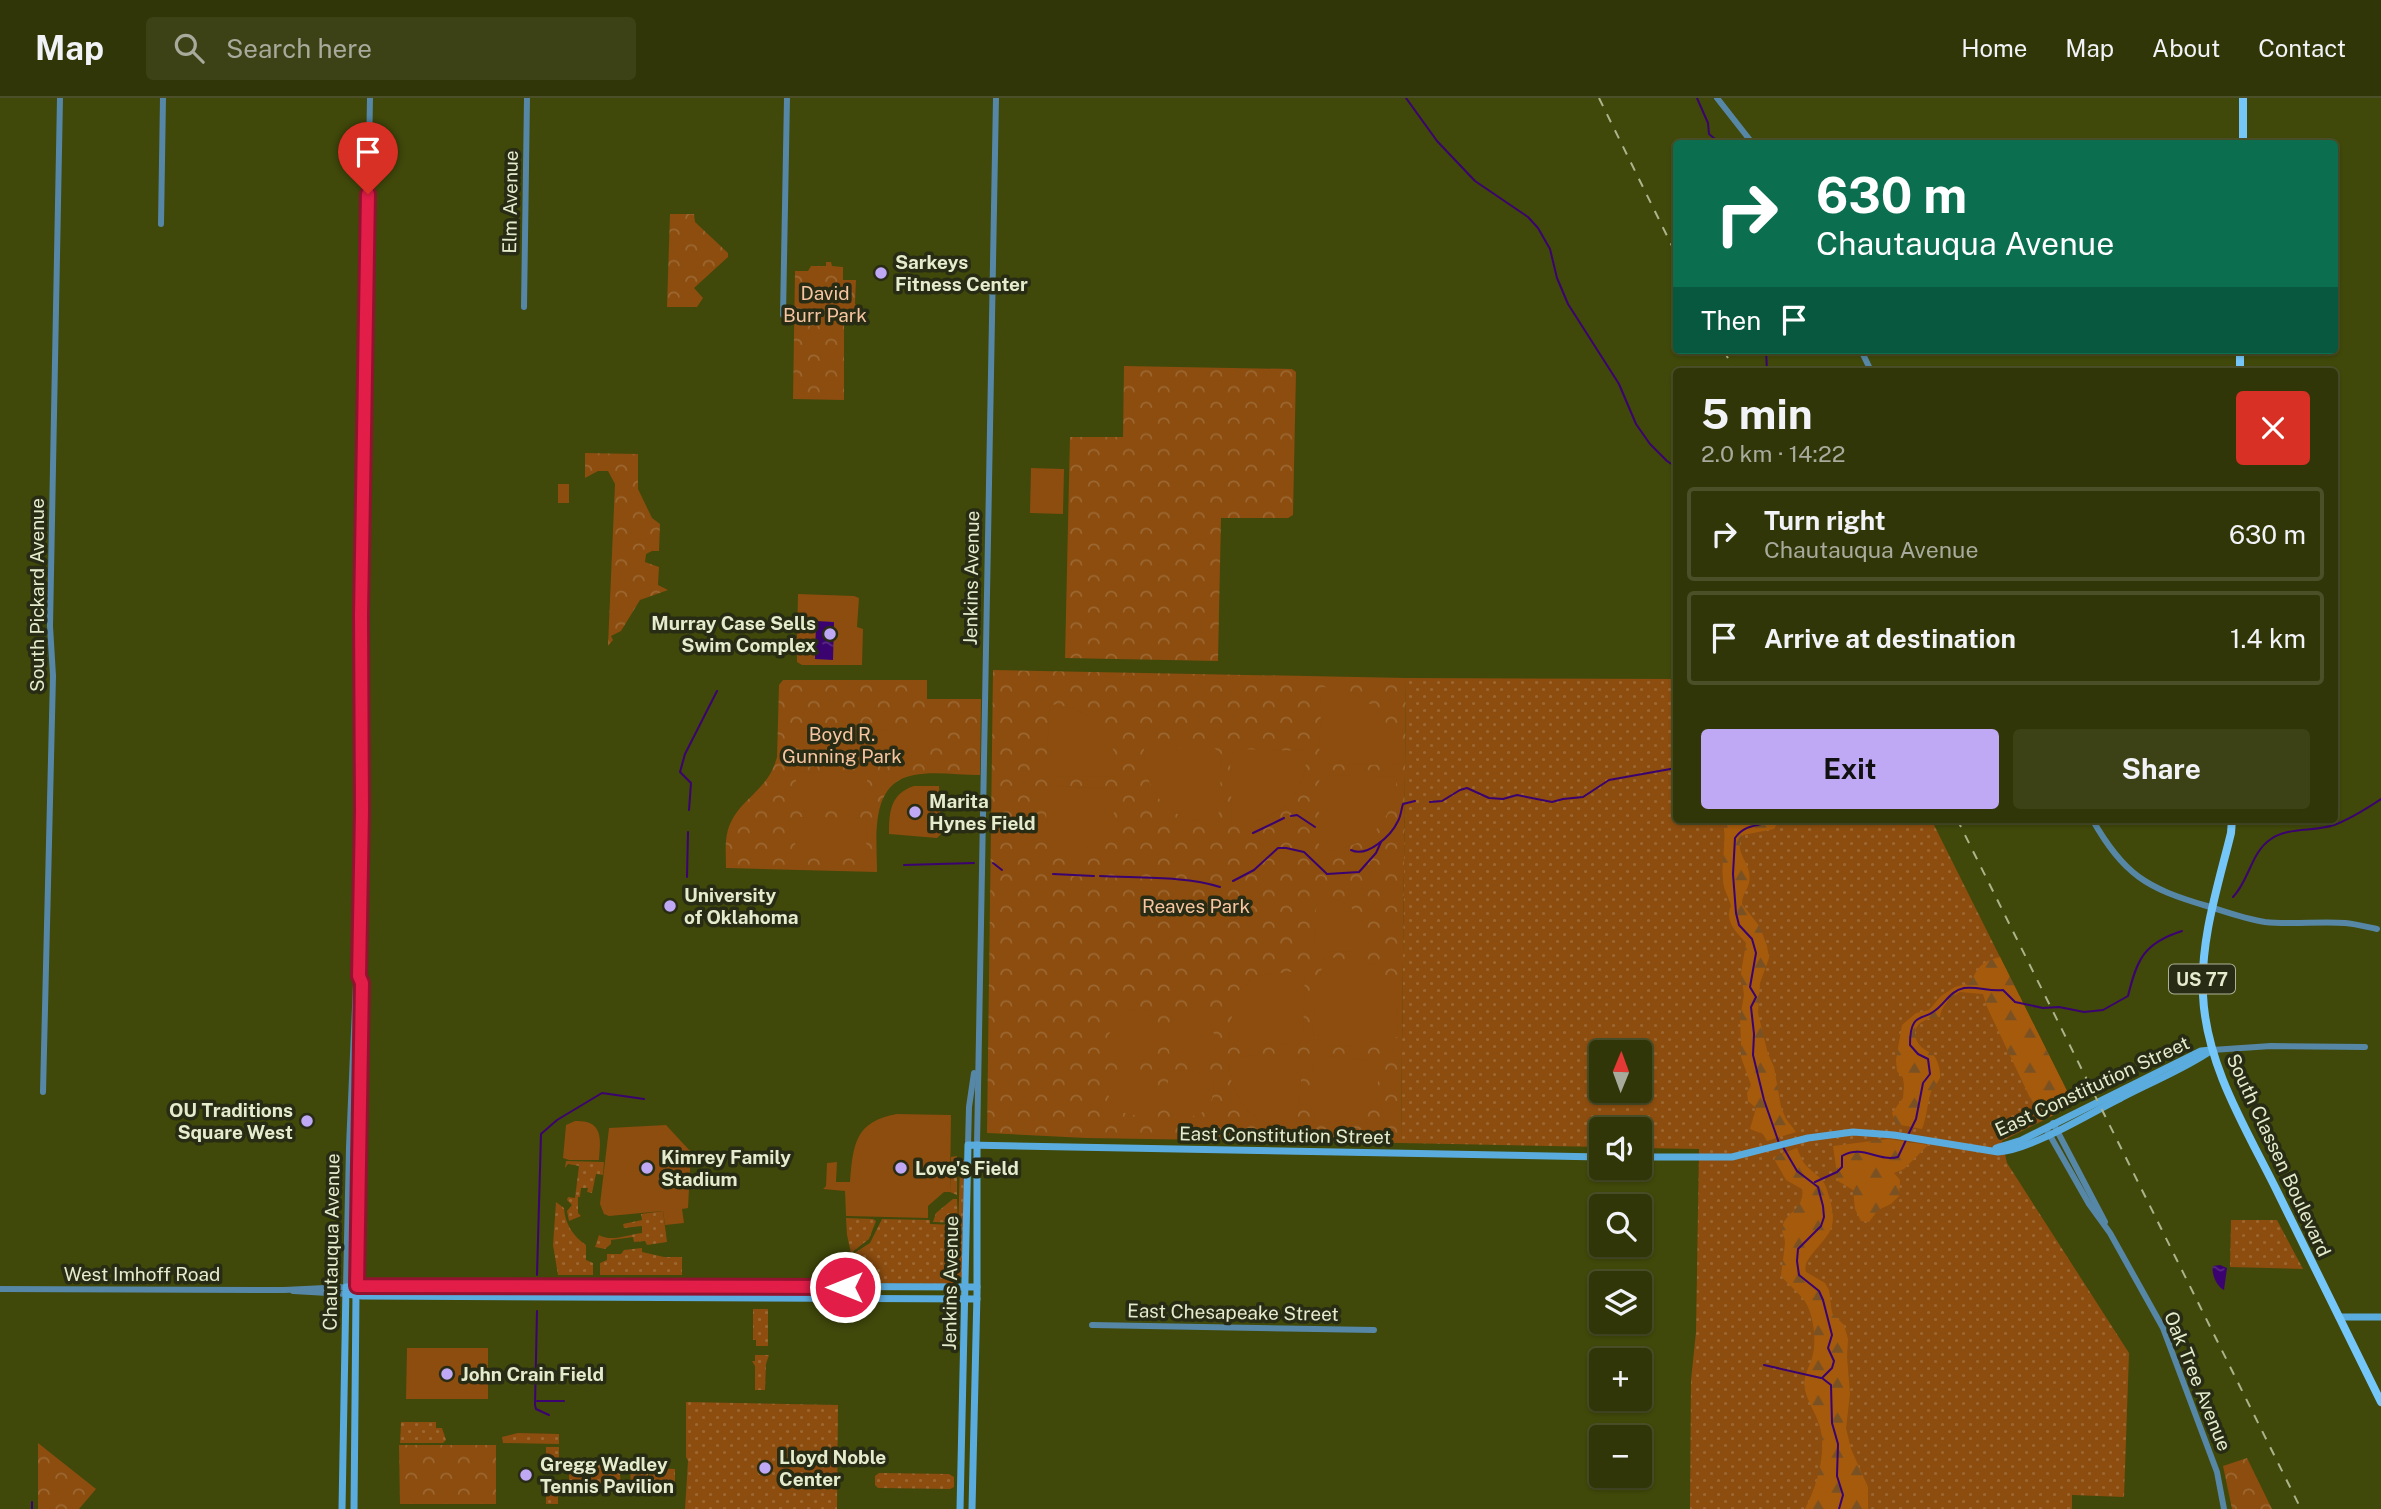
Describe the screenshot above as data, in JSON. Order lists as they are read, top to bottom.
{
  "streets": {
    "main road": [
      "Jenkins Avenue",
      "US 77",
      "East Constitution Street",
      "South Classen Boulevard",
      "Chautauqua Avenue"
    ],
    "street": [
      "Elm Avenue",
      "South Pickard Avenue",
      "West Imhoff Road",
      "East Chesapeake Street",
      "Oak Tree Avenue"
    ]
  },
  "crossings": [
    ["Jenkins Avenue", "East Constitution Street"],
    ["US 77", "South Classen Boulevard"],
    ["East Constitution Street", "South Classen Boulevard"],
    ["East Constitution Street", "Oak Tree Avenue"],
    ["Chautauqua Avenue", "West Imhoff Road"]
  ],
  "parks": ["David Burr Park", "Boyd R. Gunning Park", "Reaves Park"],
  "places": [
    "Sarkeys Fitness Center",
    "Murray Case Sells Swim Complex",
    "Marita Hynes Field",
    "University of Oklahoma",
    "OU Traditions Square West",
    "Kimrey Family Stadium",
    "Love's Field",
    "John Crain Field",
    "Lloyd Noble Center",
    "Gregg Wadley Tennis Pavilion"
  ],
  "north": "top",
  "page": {
    "header": "Map",
    "search": "Search here",
    "nav": [
      "Home",
      "Map",
      "About",
      "Contact"
    ],
    "turn": ["630 m", "Chautauqua Avenue"],
    "then": "Then",
    "heading": ["5 min", "2.0 km · 14:22"],
    "list": [
      {
        "name": "Turn right",
        "note": "Chautauqua Avenue",
        "value": "630 m"
      },
      {
        "name": "Arrive at destination",
        "value": "1.4 km"
      }
    ],
    "buttons": ["Exit", "Share"],
    "map_buttons": ["+", "−"]
  }
}
